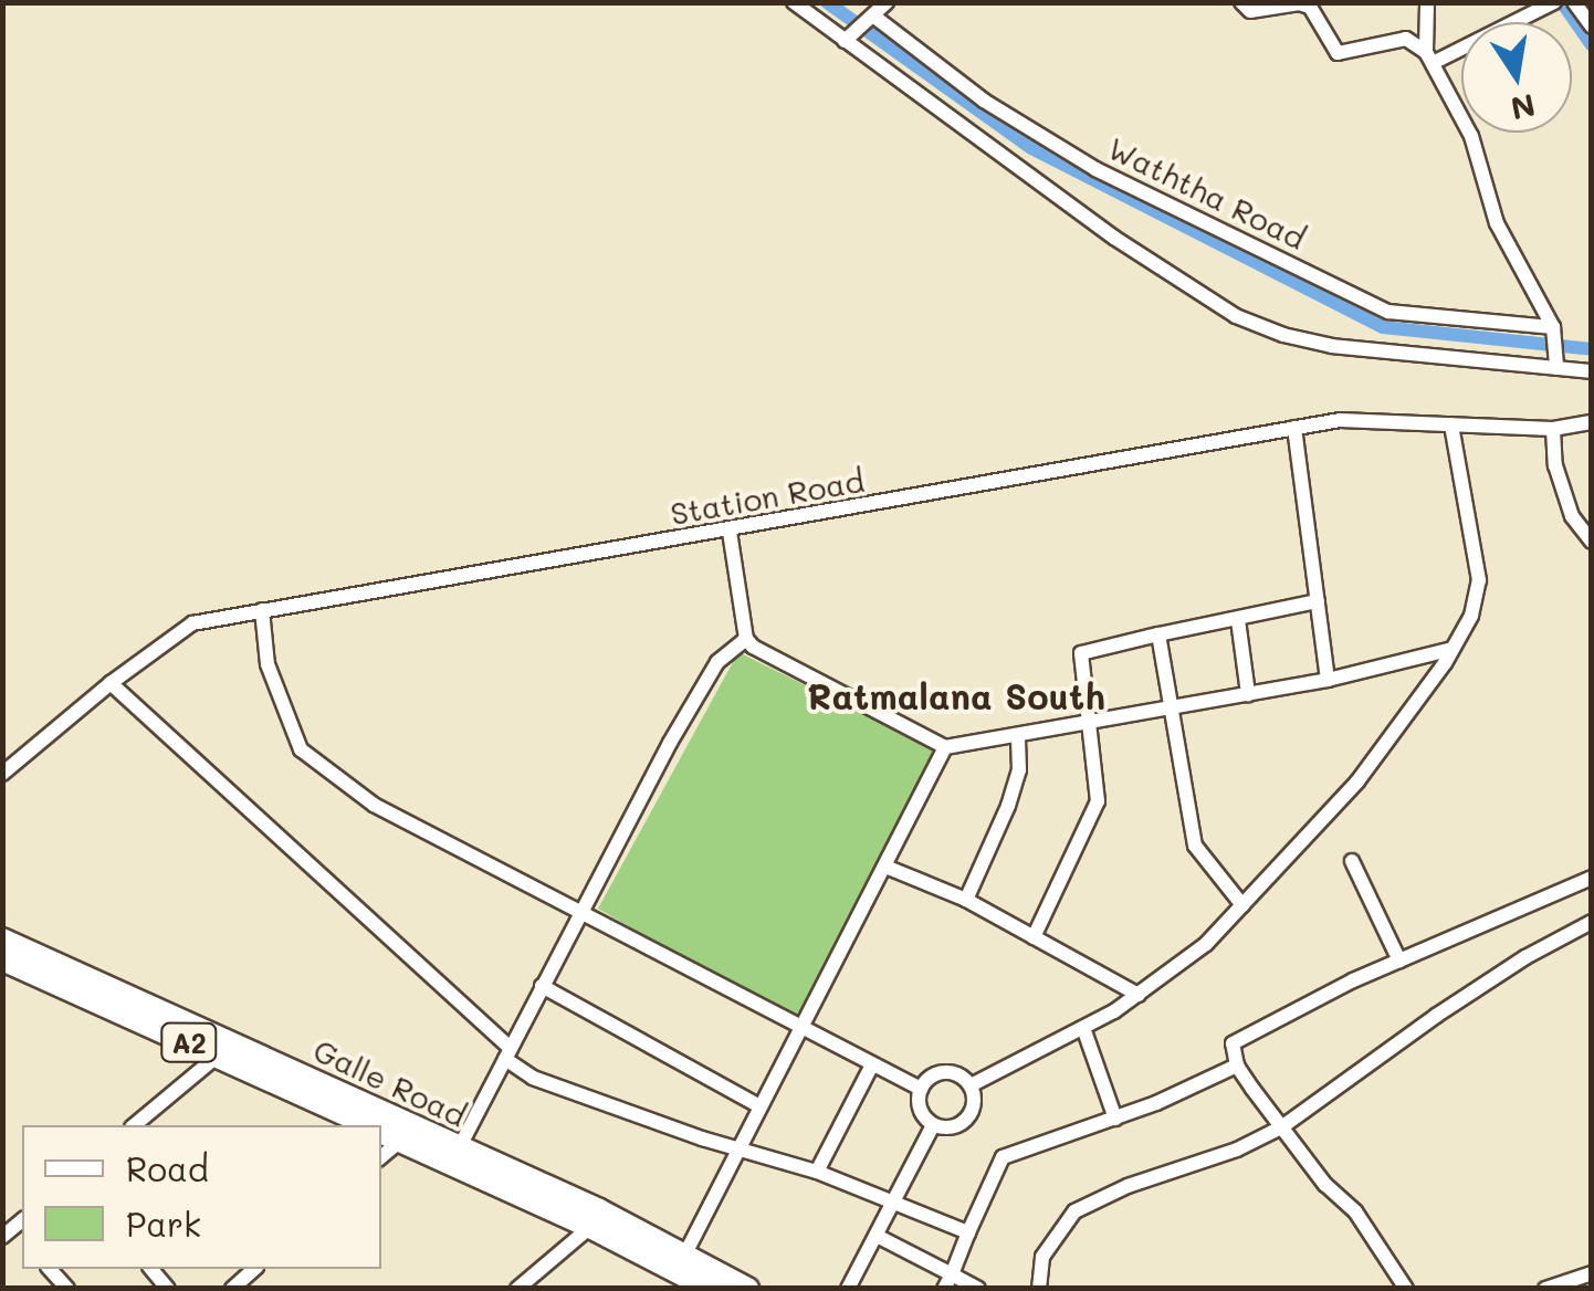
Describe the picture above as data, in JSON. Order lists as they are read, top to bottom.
{
  "streets": {
    "highway": ["A2", "Galle Road"],
    "street": ["Waththa Road", "Station Road"]
  },
  "districts": ["Ratmalana South"],
  "legend": ["Road", "Park"],
  "north": "bottom"
}
